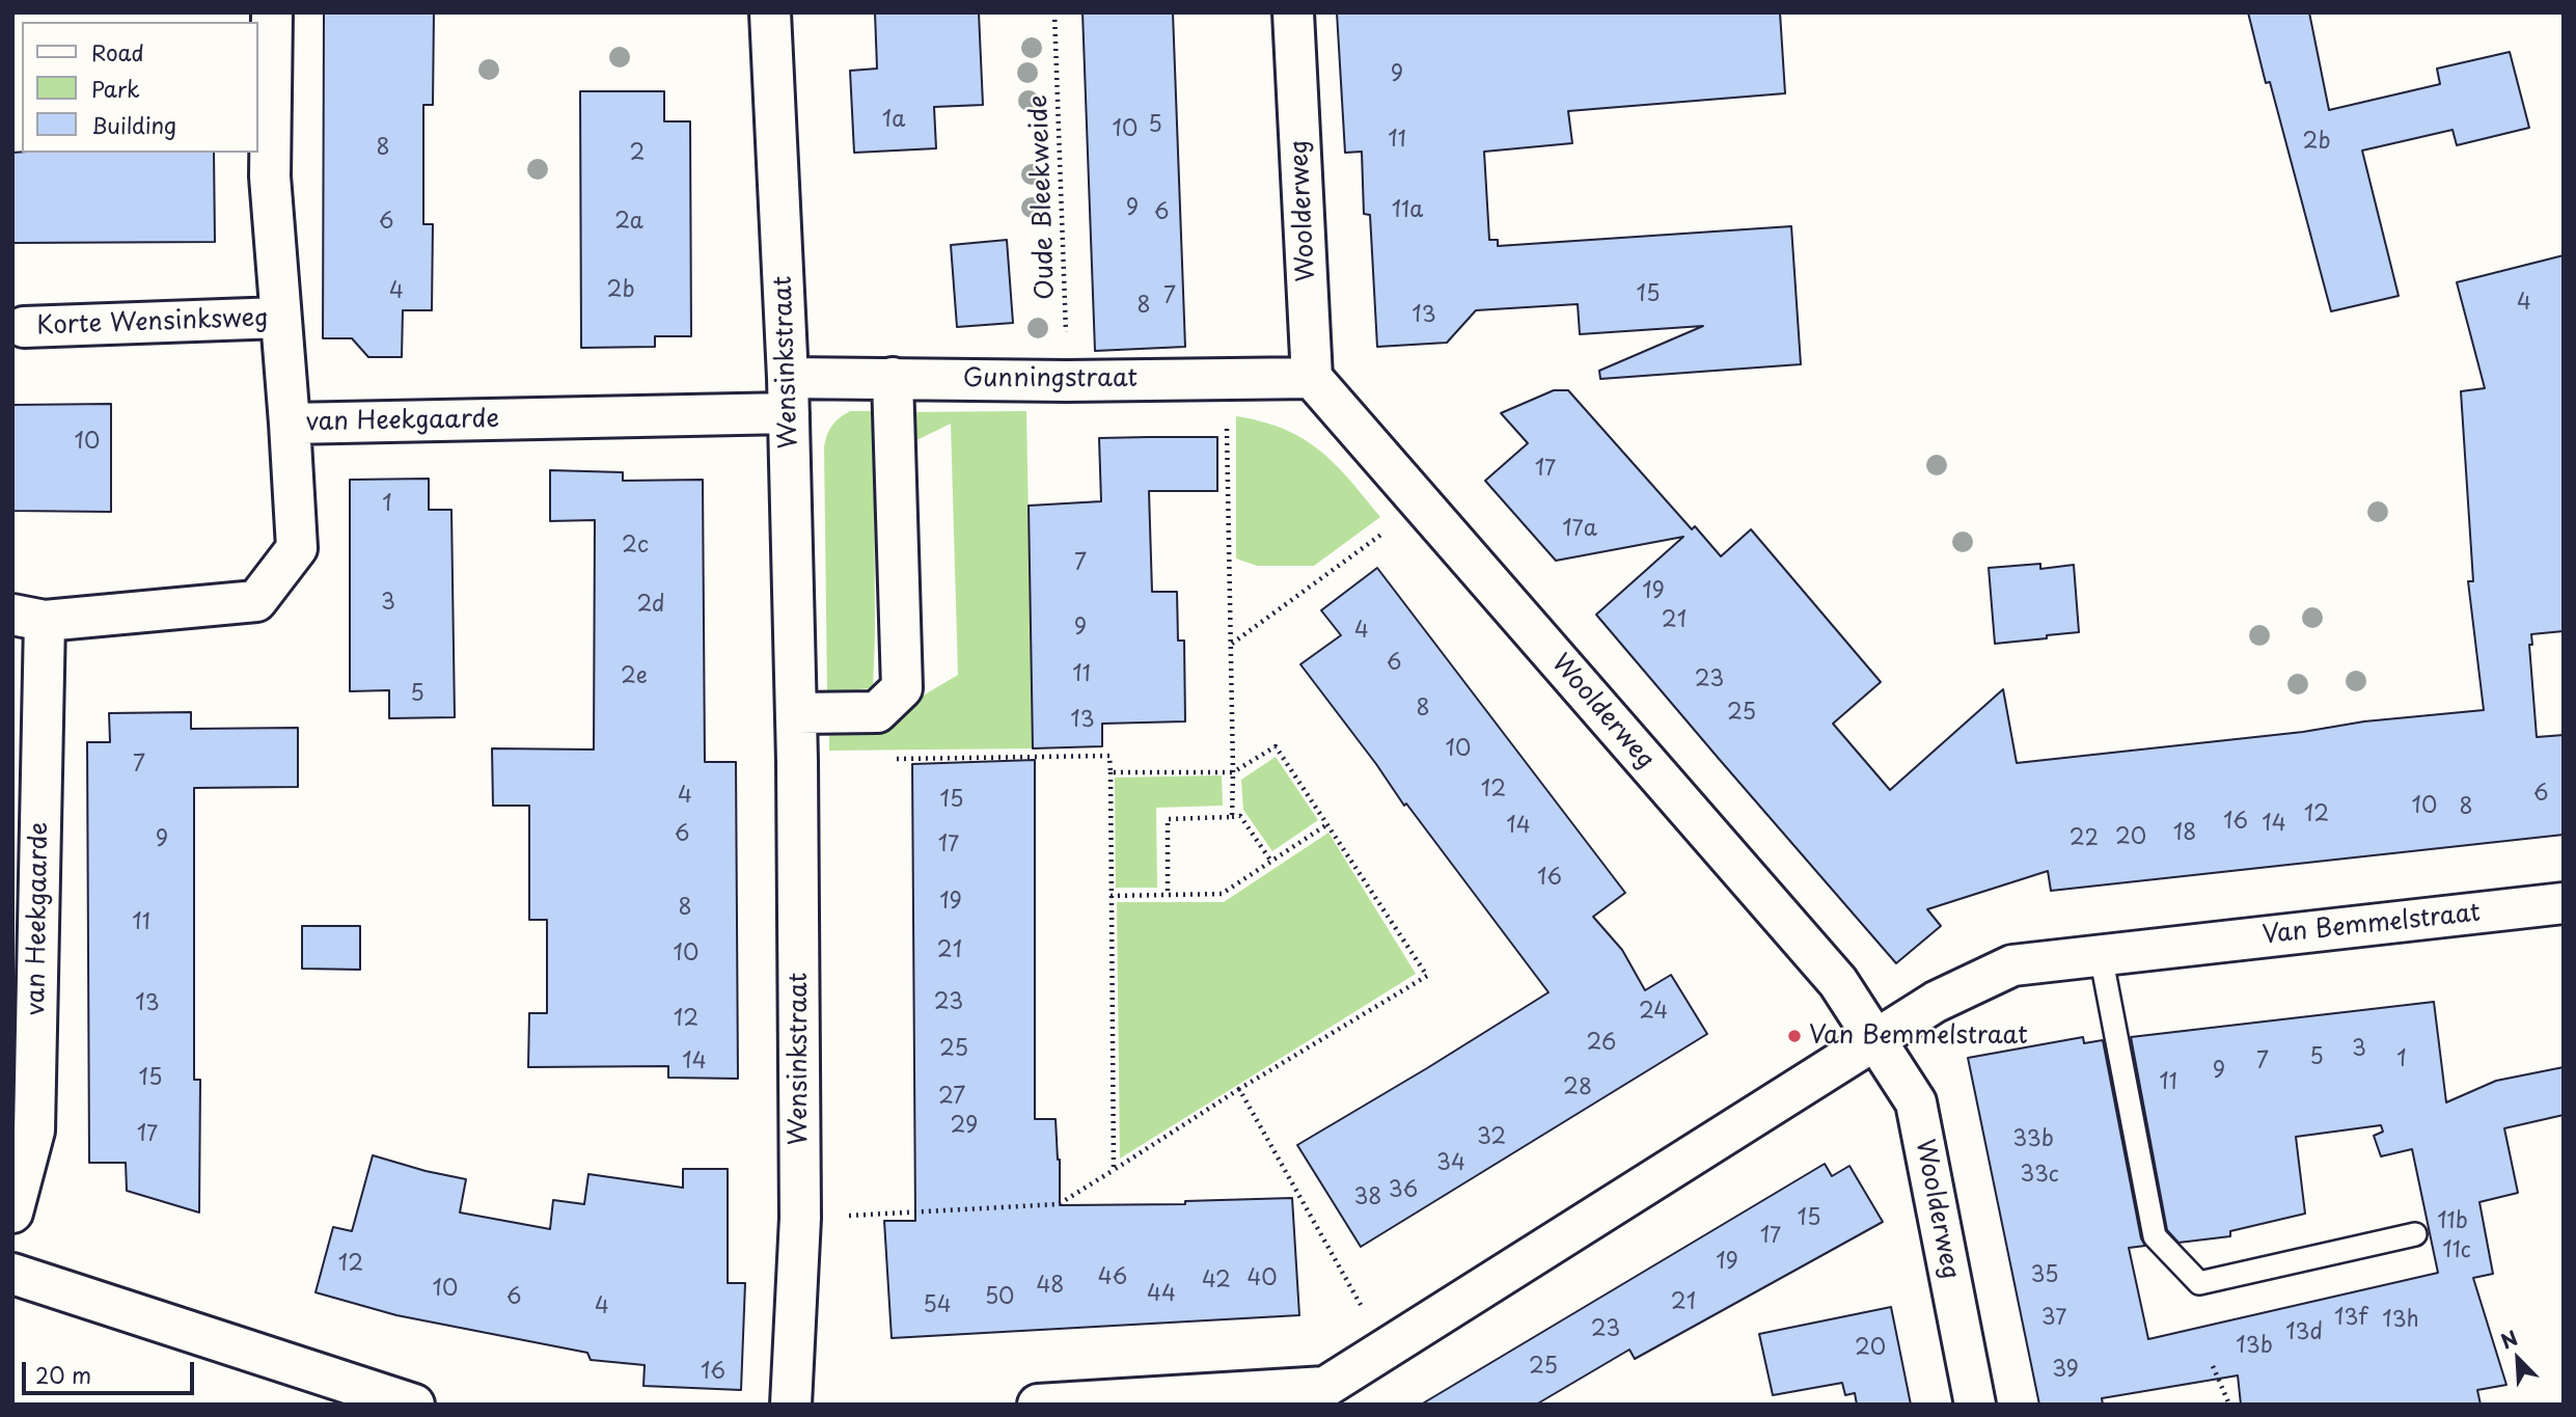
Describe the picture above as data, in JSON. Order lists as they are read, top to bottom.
{
  "streets": {
    "street": [
      "Woolderweg",
      "Korte Wensinksweg",
      "Wensinkstraat",
      "Gunningstraat",
      "van Heekgaarde",
      "Van Bemmelstraat"
    ],
    "path": ["Oude Bleekweide"]
  },
  "crossings": [
    ["Oude Bleekweide", "Gunningstraat"],
    ["Woolderweg", "Gunningstraat"],
    ["Woolderweg", "Van Bemmelstraat"],
    ["Korte Wensinksweg", "van Heekgaarde"],
    ["Wensinkstraat", "Gunningstraat"],
    ["Wensinkstraat", "van Heekgaarde"],
    ["Gunningstraat", "van Heekgaarde"]
  ],
  "places": ["Van Bemmelstraat"],
  "house_numbers": [
    "9",
    "1a",
    "5",
    "10",
    "11",
    "2b",
    "8",
    "2",
    "9",
    "11a",
    "6",
    "6",
    "2a",
    "2b",
    "4",
    "15",
    "7",
    "4",
    "8",
    "13",
    "10",
    "17",
    "1",
    "17a",
    "2c",
    "7",
    "19",
    "3",
    "2d",
    "21",
    "9",
    "4",
    "6",
    "11",
    "2e",
    "23",
    "5",
    "8",
    "25",
    "13",
    "10",
    "7",
    "12",
    "6",
    "4",
    "15",
    "10",
    "8",
    "12",
    "16",
    "14",
    "14",
    "18",
    "6",
    "20",
    "22",
    "9",
    "17",
    "16",
    "19",
    "8",
    "11",
    "21",
    "10",
    "23",
    "13",
    "24",
    "12",
    "26",
    "25",
    "3",
    "5",
    "1",
    "14",
    "7",
    "9",
    "15",
    "11",
    "28",
    "27",
    "29",
    "17",
    "32",
    "33b",
    "34",
    "33c",
    "36",
    "38",
    "15",
    "11b",
    "17",
    "11c",
    "19",
    "12",
    "35",
    "46",
    "40",
    "42",
    "48",
    "10",
    "44",
    "6",
    "50",
    "21",
    "54",
    "4",
    "37",
    "13f",
    "13h",
    "23",
    "13d",
    "13b",
    "20",
    "25",
    "39",
    "16"
  ],
  "legend": ["Road", "Park", "Building"],
  "scale_bar": "20 m",
  "north": "top left"
}
